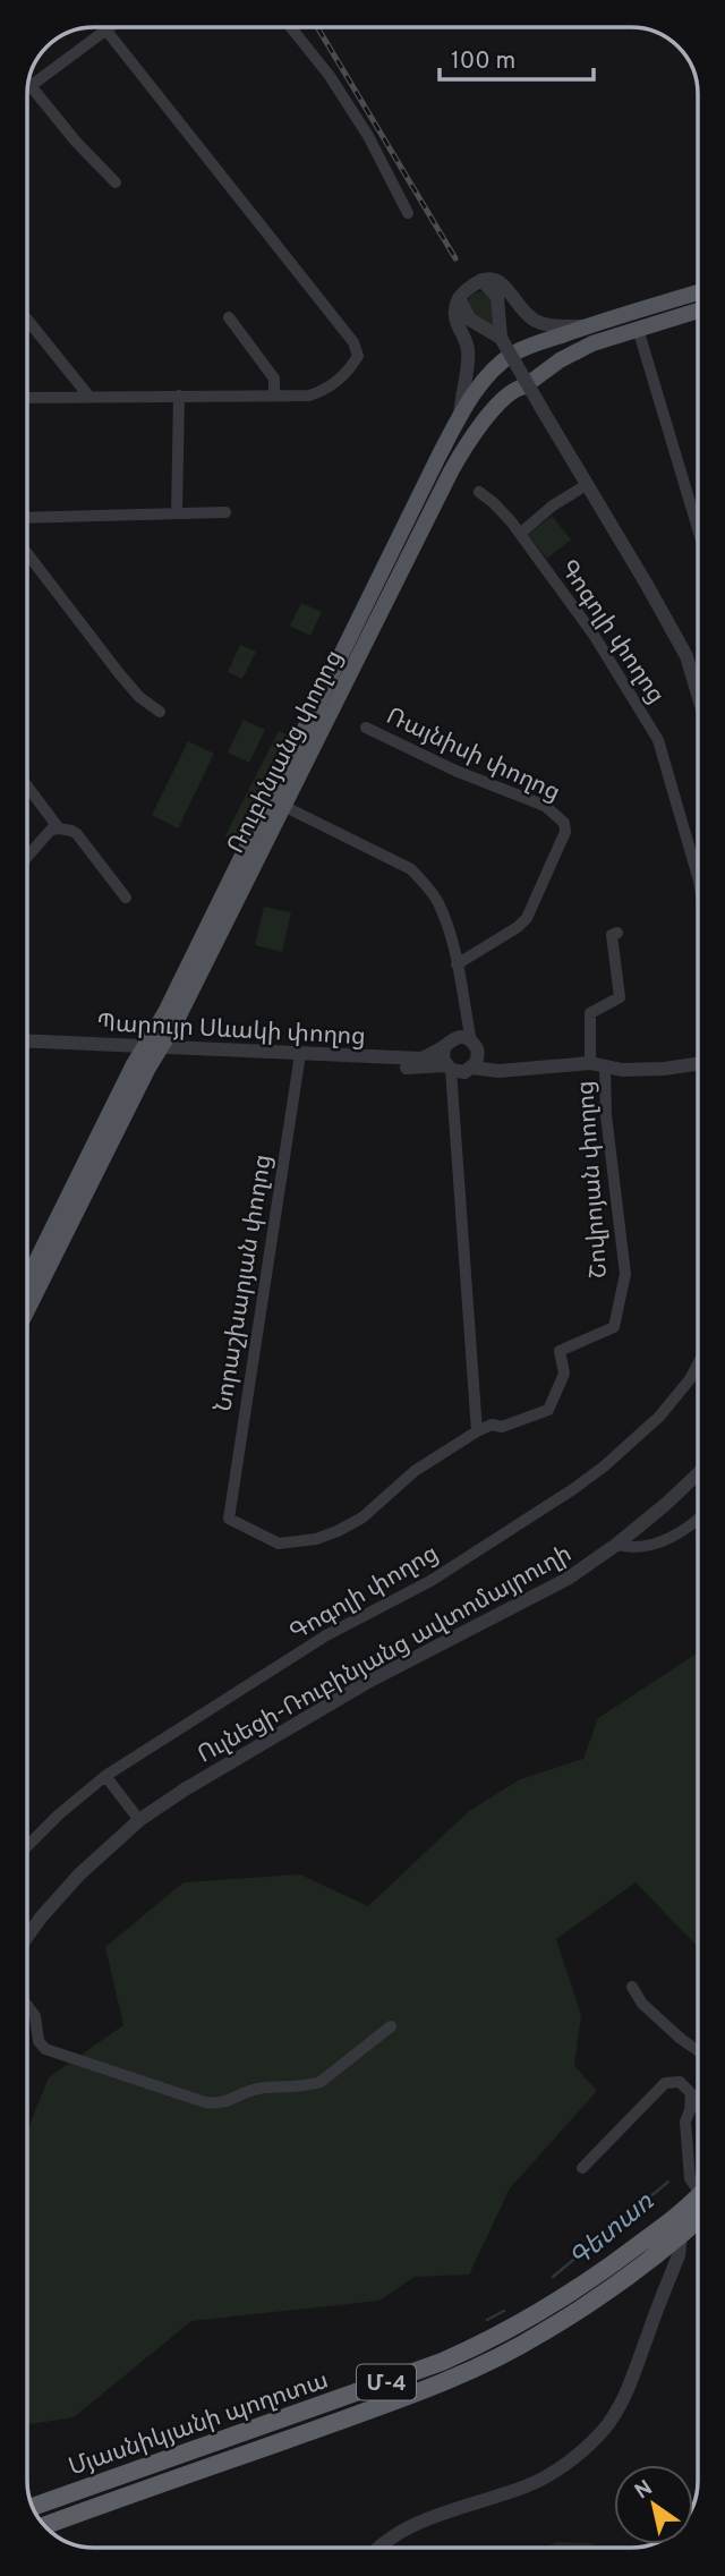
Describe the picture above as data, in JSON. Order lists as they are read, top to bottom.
{
  "streets": {
    "highway": ["Մ-4", "Մյասնիկյանի պողոտա"],
    "main road": ["Ռուբինյանց փողոց"],
    "street": [
      "Գոգոլի փողոց",
      "Ռայնիսի փողոց",
      "Պարույր Սևակի փողոց",
      "Շովրոյան փողոց",
      "Նորաշխարյան փողոց",
      "Ուլնեցի-Ռուբինյանց ավտոմայրուղի"
    ]
  },
  "crossings": [
    ["Ռուբինյանց փողոց", "Պարույր Սևակի փողոց"],
    ["Պարույր Սևակի փողոց", "Նորաշխարյան փողոց"],
    ["Շովրոյան փողոց", "Նորաշխարյան փողոց"]
  ],
  "water": ["Գետառ"],
  "scale_bar": "100 m",
  "north": "top left"
}
